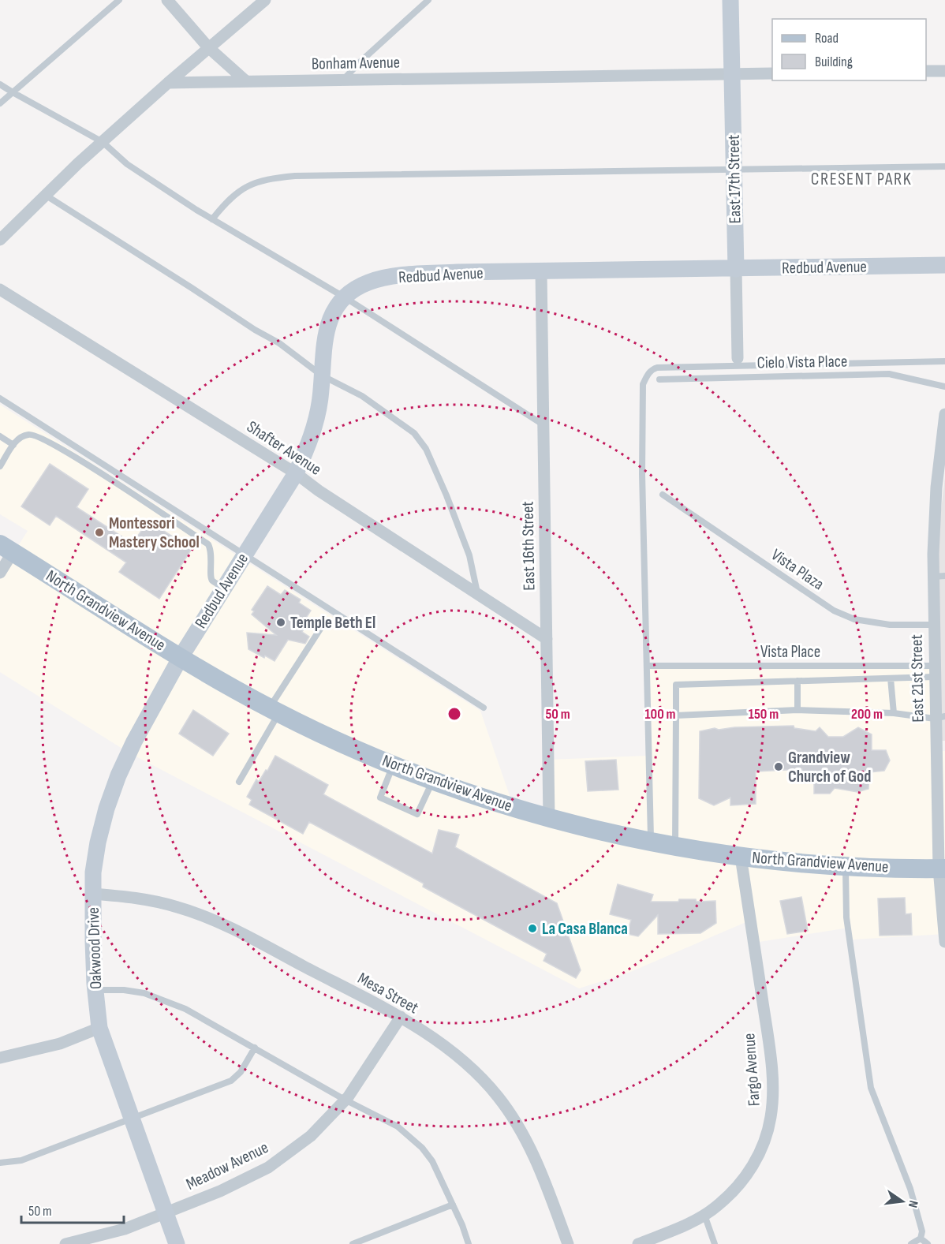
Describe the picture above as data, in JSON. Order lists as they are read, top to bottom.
{
  "streets": {
    "main road": ["North Grandview Avenue"],
    "street": [
      "Bonham Avenue",
      "East 17th Street",
      "Redbud Avenue",
      "Shafter Avenue",
      "East 16th Street",
      "East 21st Street",
      "Oakwood Drive",
      "Mesa Street",
      "Fargo Avenue",
      "Meadow Avenue"
    ],
    "lane": ["Cielo Vista Place", "Vista Plaza", "Vista Place"]
  },
  "crossings": [
    ["Bonham Avenue", "East 17th Street"],
    ["East 17th Street", "Redbud Avenue"],
    ["Redbud Avenue", "Shafter Avenue"],
    ["Redbud Avenue", "East 16th Street"],
    ["Redbud Avenue", "North Grandview Avenue"],
    ["Redbud Avenue", "Oakwood Drive"],
    ["Shafter Avenue", "East 16th Street"],
    ["East 16th Street", "North Grandview Avenue"],
    ["Vista Plaza", "East 21st Street"],
    ["North Grandview Avenue", "East 21st Street"],
    ["North Grandview Avenue", "Oakwood Drive"],
    ["North Grandview Avenue", "Fargo Avenue"],
    ["Vista Place", "East 21st Street"],
    ["Oakwood Drive", "Mesa Street"],
    ["Oakwood Drive", "Meadow Avenue"],
    ["Mesa Street", "Meadow Avenue"]
  ],
  "districts": ["CRESENT PARK"],
  "places": [
    "Montessori Mastery School",
    "Temple Beth El",
    "Grandview Church of God",
    "La Casa Blanca"
  ],
  "legend": ["Road", "Building"],
  "scale_bar": "50 m",
  "north": "right",
  "rings": [
    "50 m",
    "100 m",
    "150 m",
    "200 m"
  ]
}
